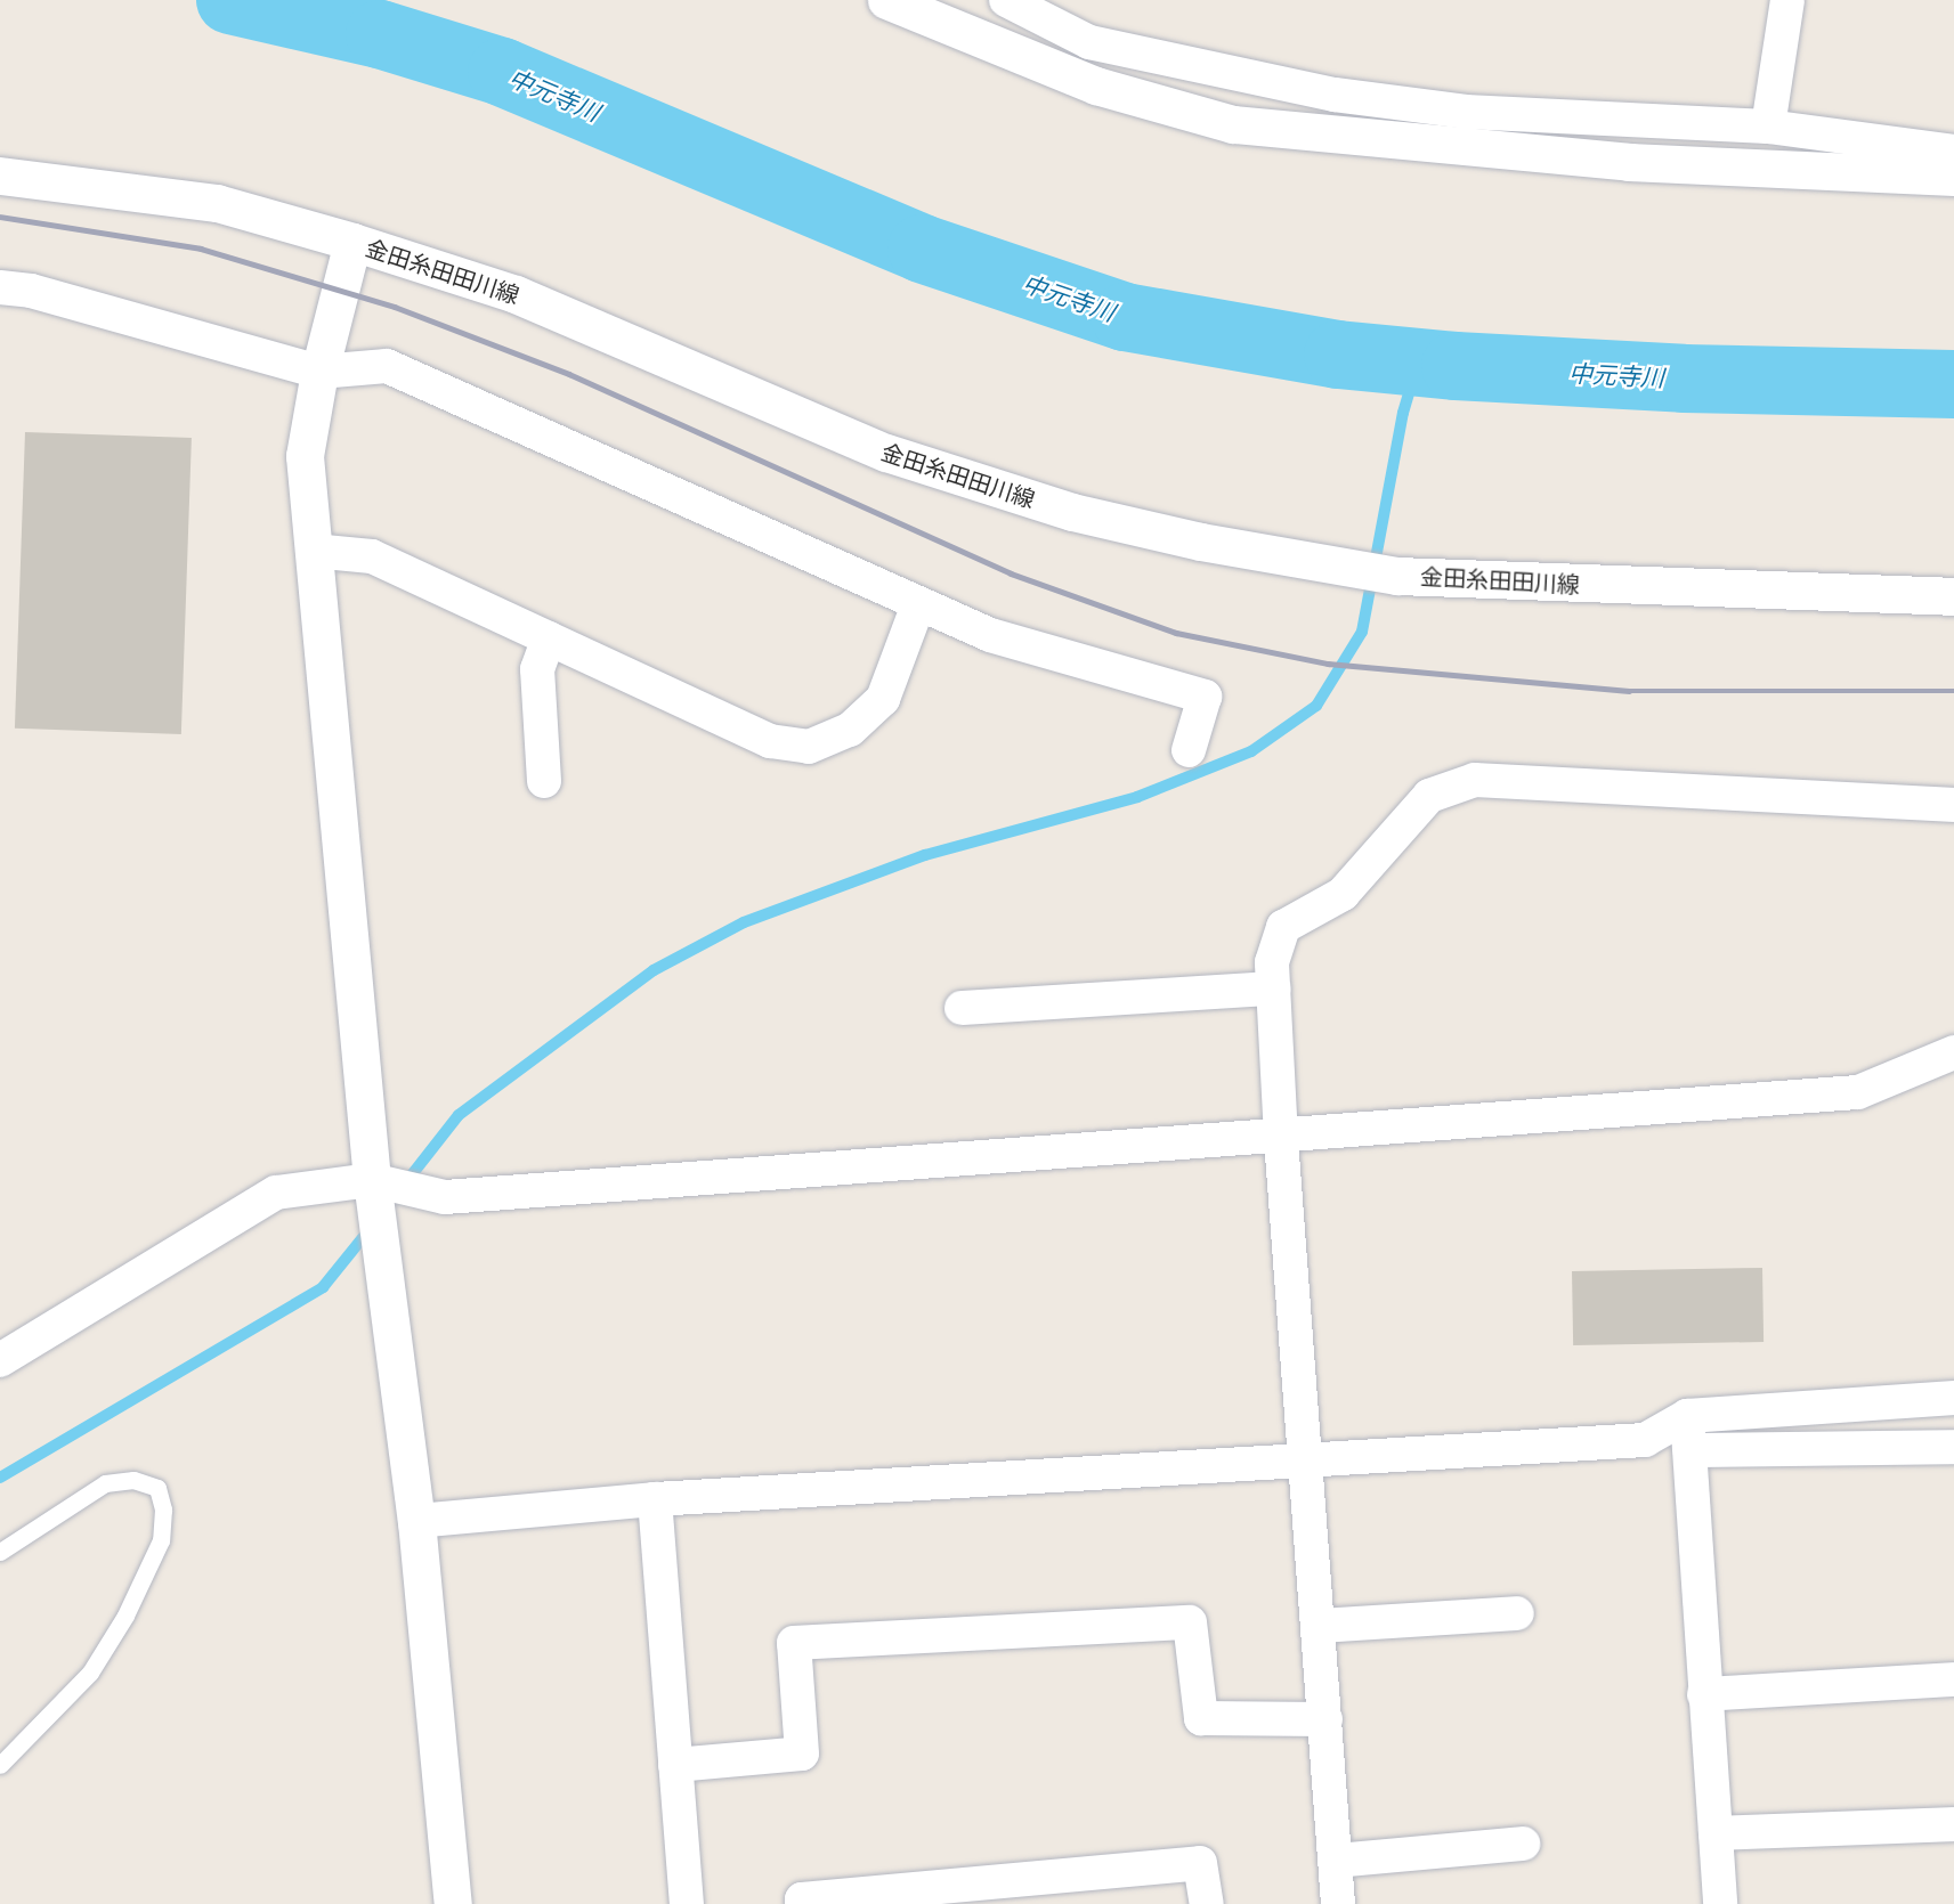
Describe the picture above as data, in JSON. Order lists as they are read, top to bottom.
{
  "streets": {
    "street": ["金田糸田田川線"]
  },
  "water": ["中元寺川"]
}
